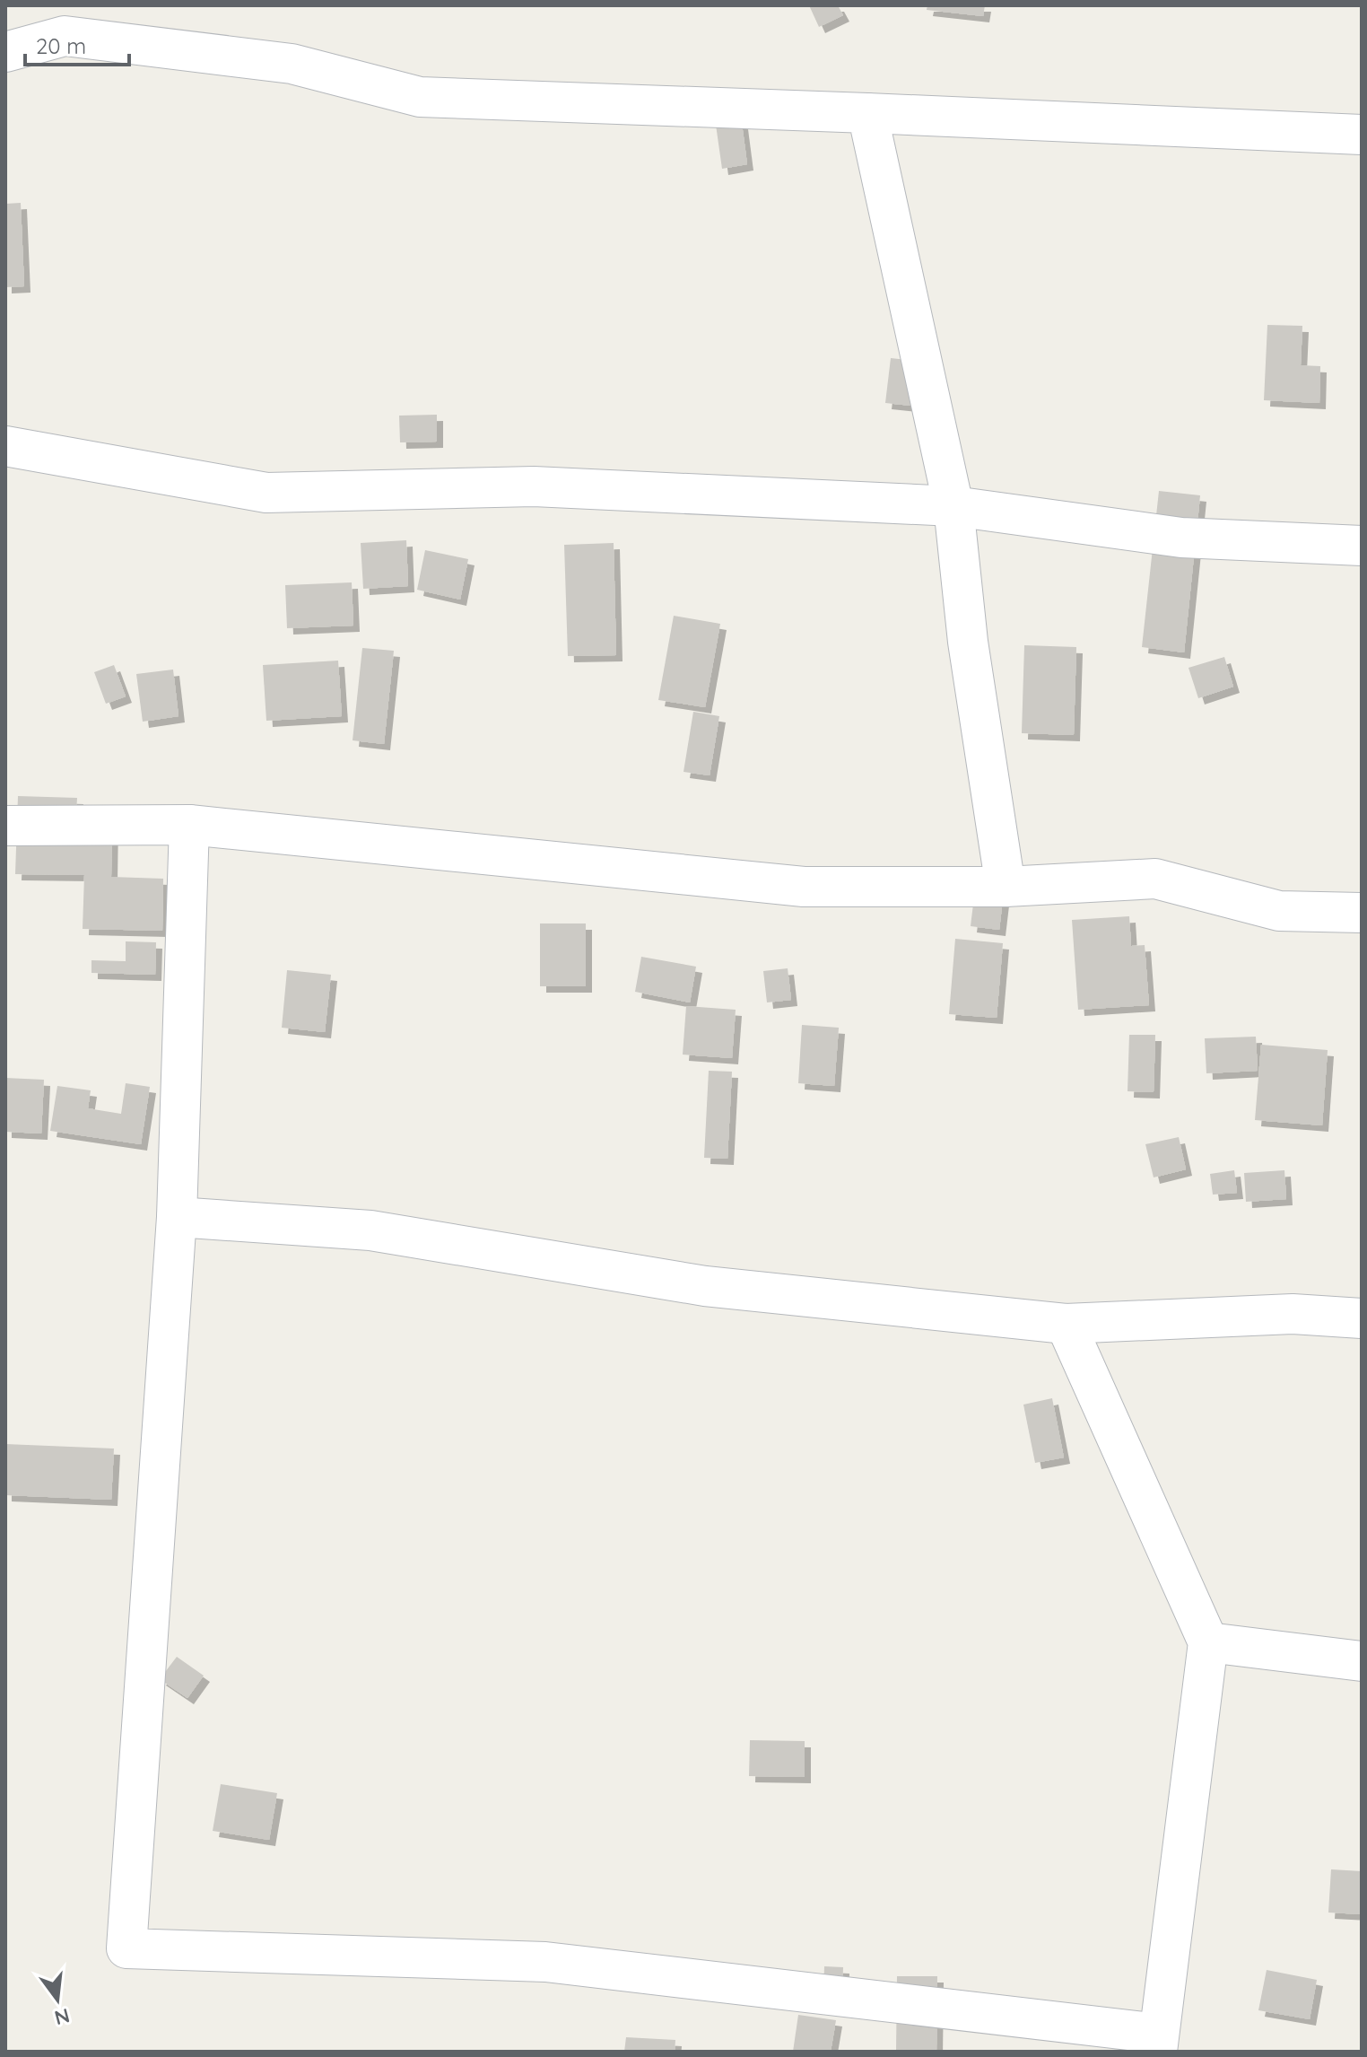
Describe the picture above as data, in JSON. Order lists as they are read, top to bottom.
{
  "scale_bar": "20 m",
  "north": "bottom"
}
